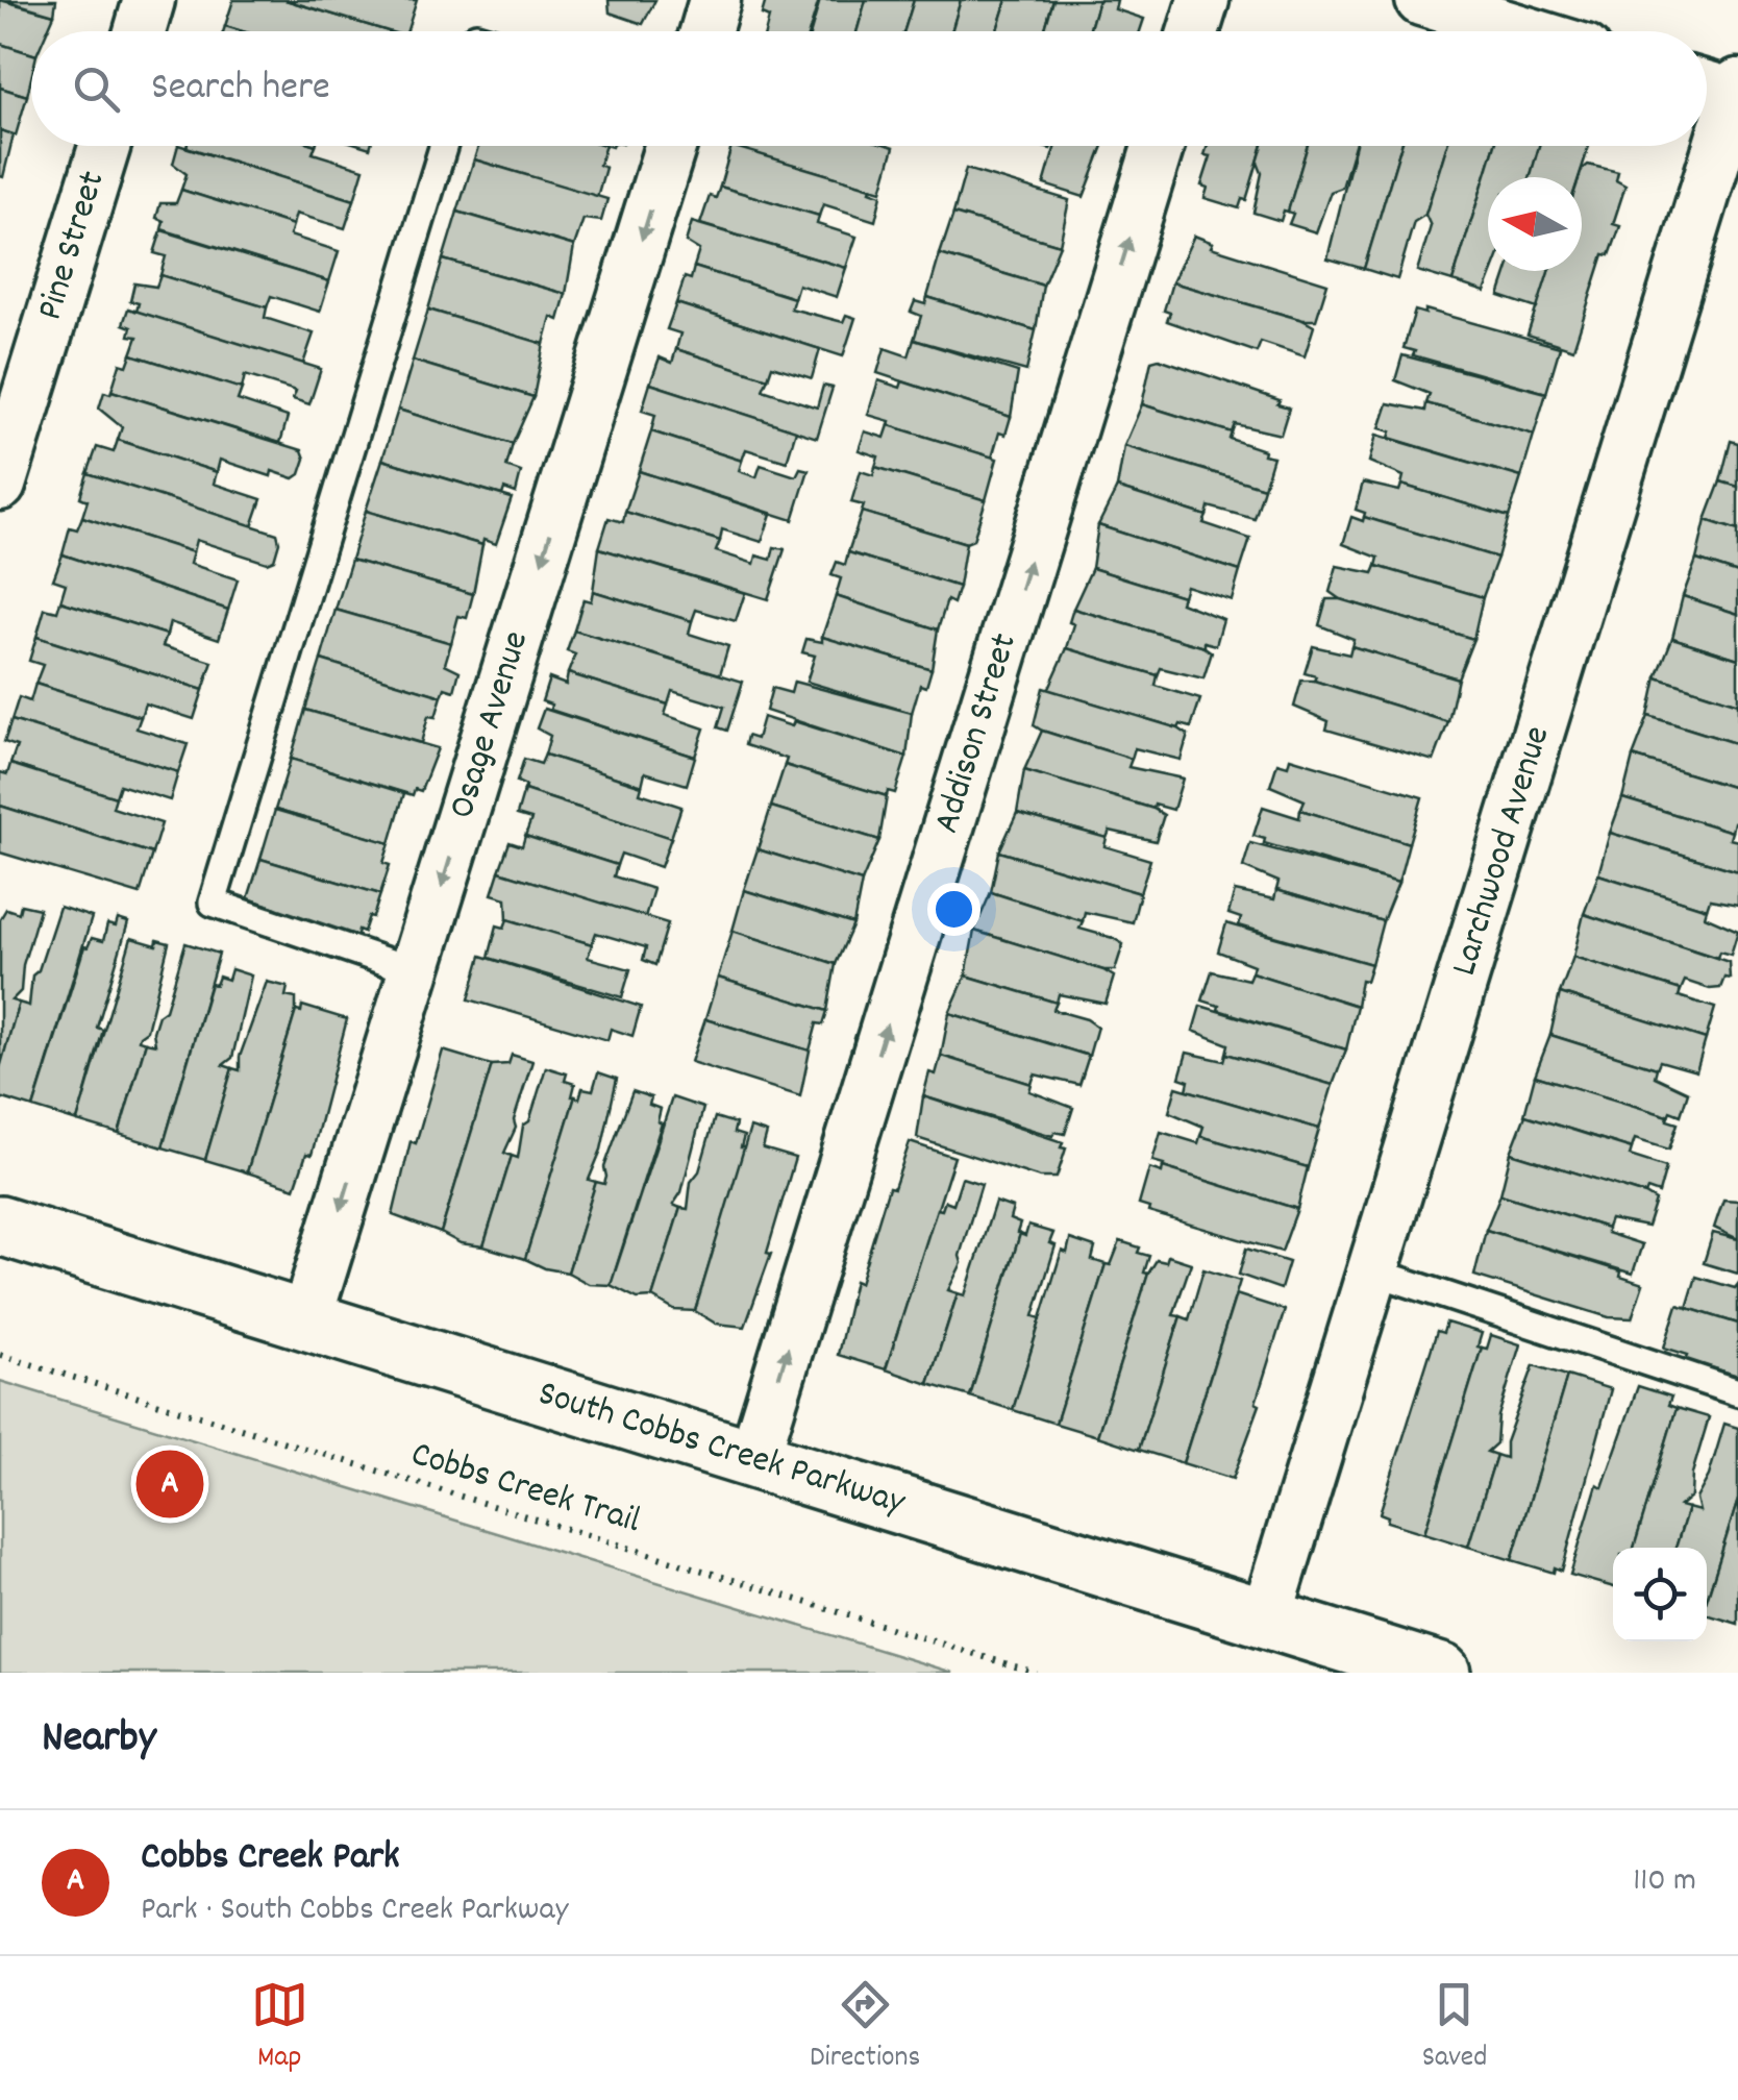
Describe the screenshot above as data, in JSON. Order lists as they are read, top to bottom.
{
  "streets": {
    "main road": ["South Cobbs Creek Parkway"],
    "street": [
      "Pine Street",
      "Osage Avenue",
      "Addison Street",
      "Larchwood Avenue"
    ],
    "path": ["Cobbs Creek Trail"]
  },
  "crossings": [
    ["Osage Avenue", "South Cobbs Creek Parkway"],
    ["Addison Street", "South Cobbs Creek Parkway"],
    ["Larchwood Avenue", "South Cobbs Creek Parkway"]
  ],
  "one_way": ["Osage Avenue", "Addison Street"],
  "north": "left",
  "page": {
    "search": "Search here",
    "pins": "A",
    "heading": "Nearby",
    "list": [
      {
        "mark": "A",
        "name": "Cobbs Creek Park",
        "note": "Park · South Cobbs Creek Parkway",
        "value": "110 m"
      }
    ],
    "nav": ["Map", "Directions", "Saved"]
  }
}
